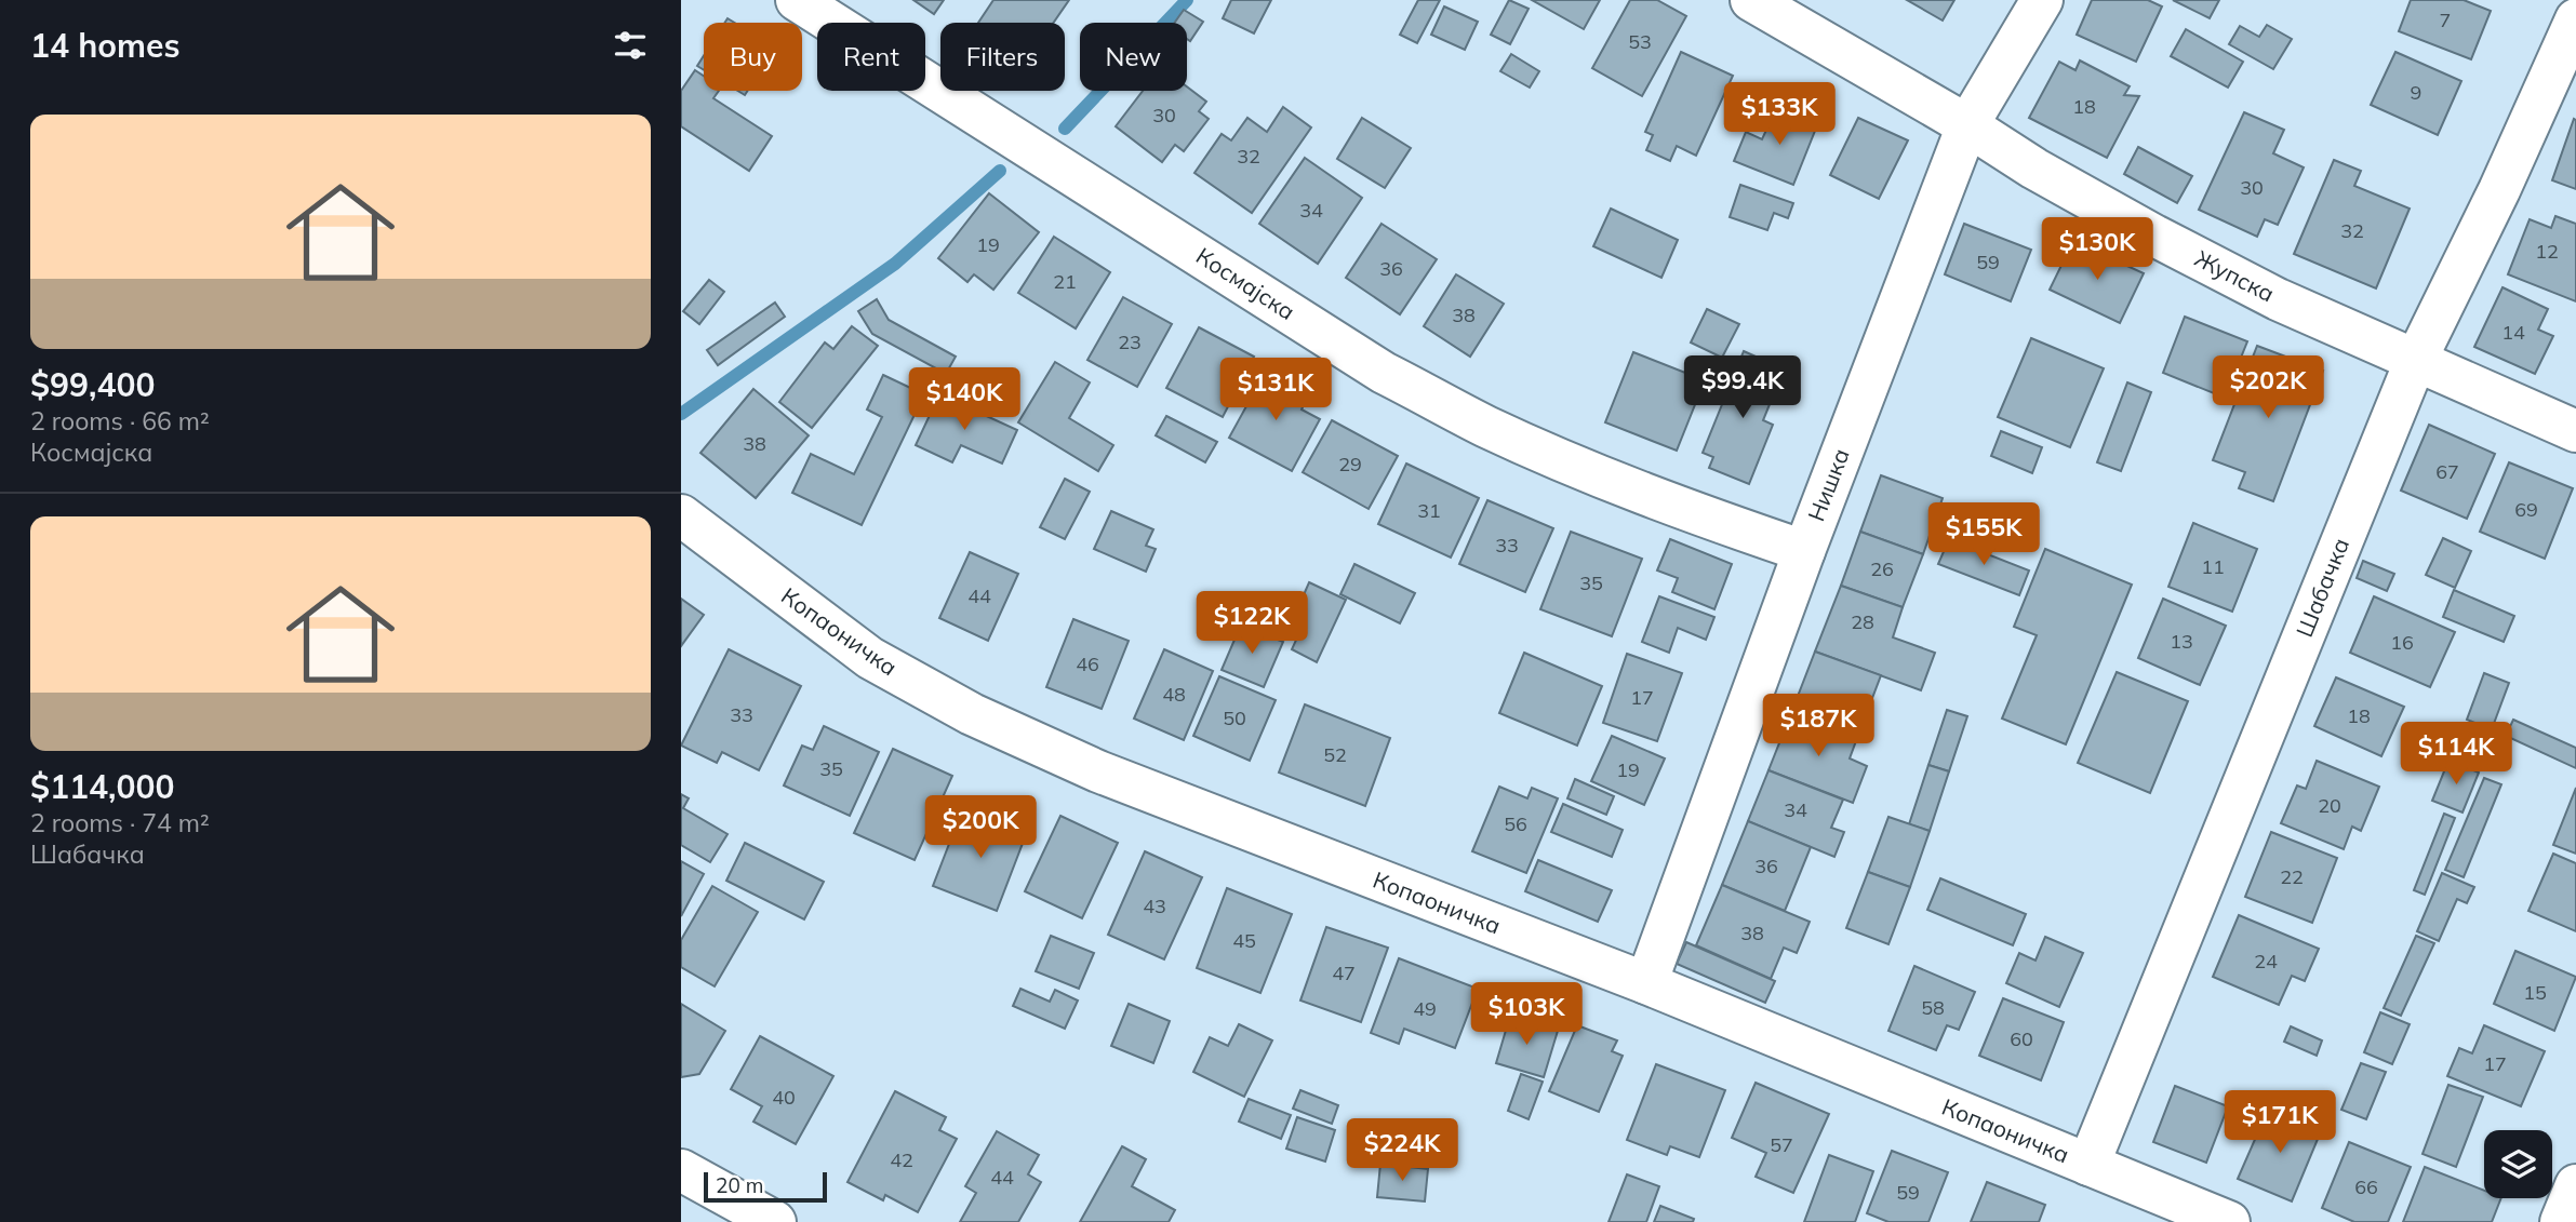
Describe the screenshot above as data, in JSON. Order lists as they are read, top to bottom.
{
  "streets": {
    "street": [
      "Жупска",
      "Космајска",
      "Нишка",
      "Шабачка",
      "Копаоничка"
    ]
  },
  "crossings": [
    ["Жупска", "Нишка"],
    ["Жупска", "Шабачка"],
    ["Космајска", "Нишка"],
    ["Нишка", "Копаоничка"],
    ["Шабачка", "Копаоничка"]
  ],
  "house_numbers": [
    "7",
    "53",
    "9",
    "18",
    "30",
    "32",
    "30",
    "34",
    "32",
    "19",
    "12",
    "59",
    "36",
    "21",
    "38",
    "14",
    "23",
    "38",
    "29",
    "67",
    "69",
    "31",
    "33",
    "11",
    "26",
    "35",
    "44",
    "28",
    "13",
    "16",
    "46",
    "48",
    "17",
    "33",
    "18",
    "50",
    "52",
    "35",
    "19",
    "20",
    "34",
    "56",
    "36",
    "22",
    "43",
    "38",
    "45",
    "24",
    "47",
    "15",
    "58",
    "49",
    "60",
    "17",
    "40",
    "57",
    "42",
    "44",
    "66",
    "59"
  ],
  "scale_bar": "20 m",
  "page": {
    "heading": "14 homes",
    "chip": [
      "Buy",
      "Rent",
      "Filters",
      "New"
    ],
    "price": [
      "$133K",
      "$130K",
      "$99.4K",
      "$202K",
      "$131K",
      "$140K",
      "$155K",
      "$122K",
      "$187K",
      "$114K",
      "$200K",
      "$103K",
      "$171K",
      "$224K"
    ],
    "list": [
      {
        "name": "$99,400",
        "note": "2 rooms · 66 m² · Космајска"
      },
      {
        "name": "$114,000",
        "note": "2 rooms · 74 m² · Шабачка"
      }
    ],
    "scale": "20 m"
  }
}
